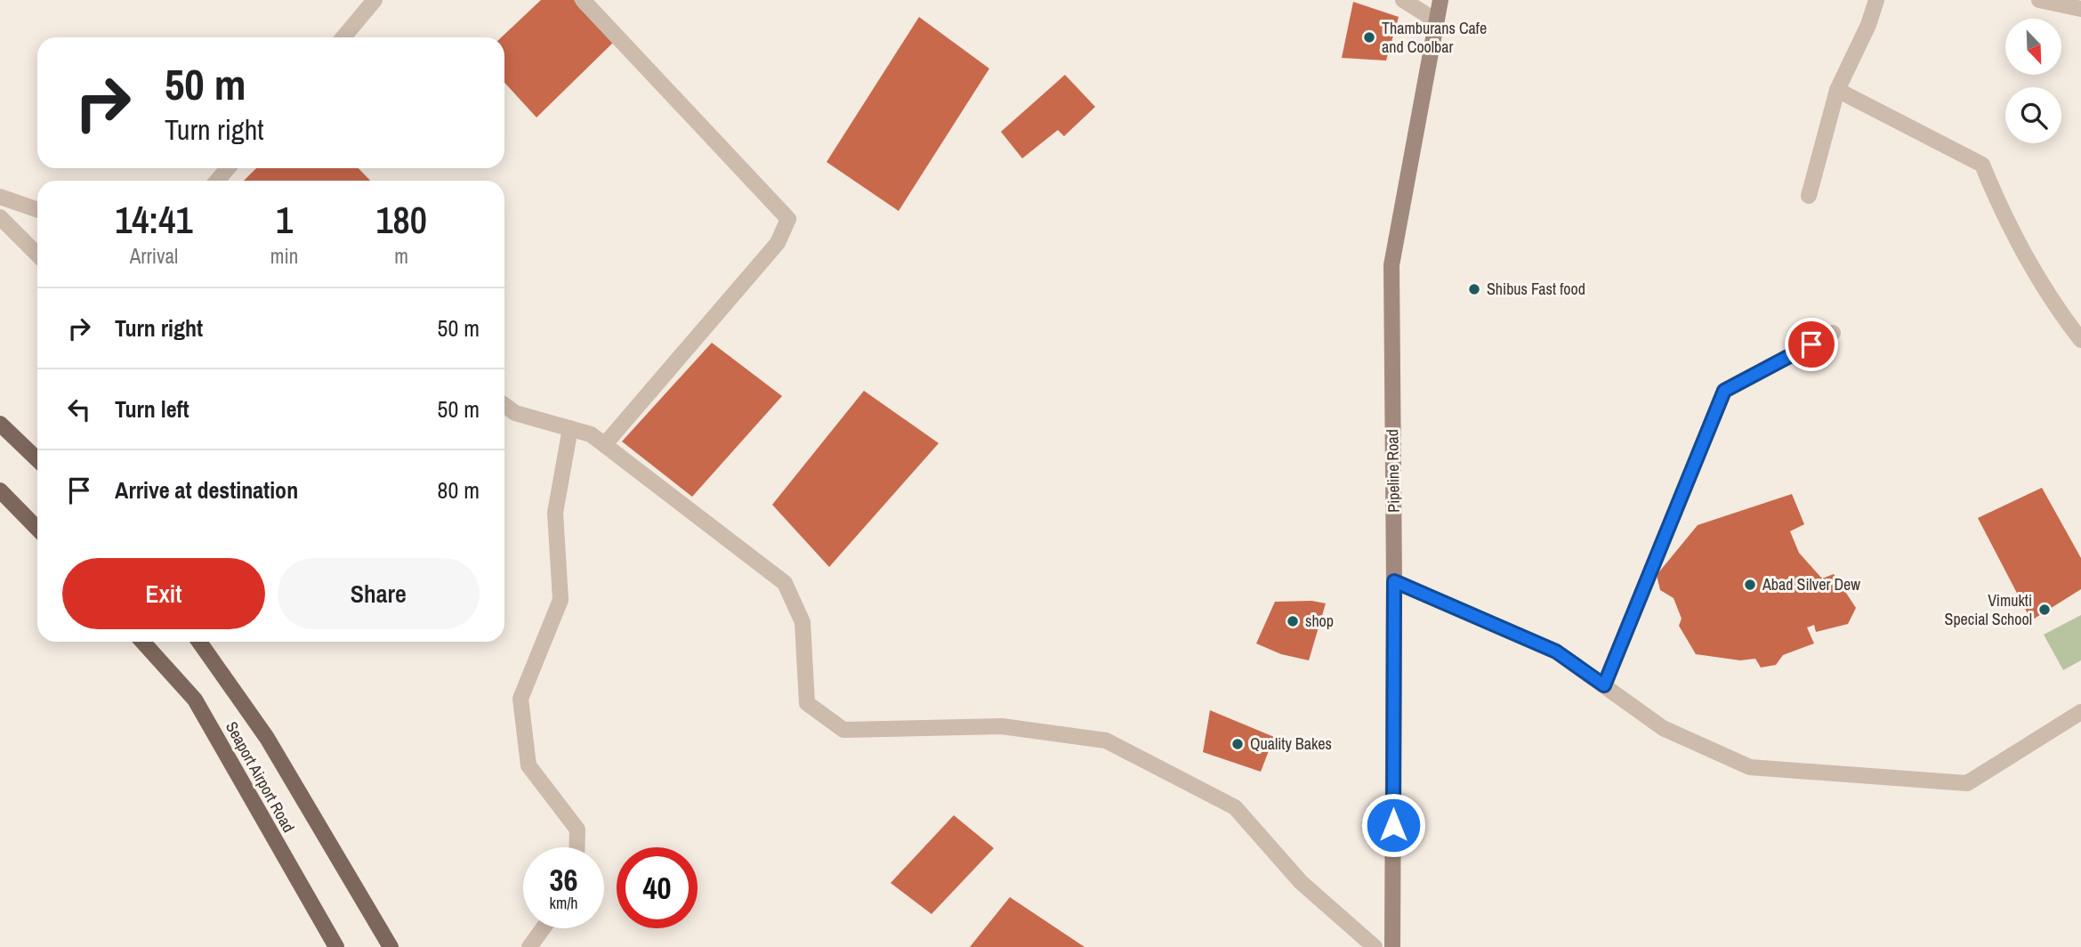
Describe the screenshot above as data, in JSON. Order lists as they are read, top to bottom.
{
  "streets": {
    "main road": ["Seaport Airport Road"],
    "street": ["Pipeline Road"]
  },
  "places": [
    "Thamburans Cafe and Coolbar",
    "Shibus Fast food",
    "Abad Silver Dew",
    "Vimukti Special School",
    "shop",
    "Quality Bakes"
  ],
  "north": "bottom right",
  "page": {
    "turn": ["50 m", "Turn right"],
    "eta": [
      "14:41",
      "Arrival",
      "1",
      "min",
      "180",
      "m"
    ],
    "list": [
      {
        "name": "Turn right",
        "value": "50 m"
      },
      {
        "name": "Turn left",
        "value": "50 m"
      },
      {
        "name": "Arrive at destination",
        "value": "80 m"
      }
    ],
    "buttons": ["Exit", "Share"],
    "speed": "36 km/h",
    "limit": "40"
  }
}
